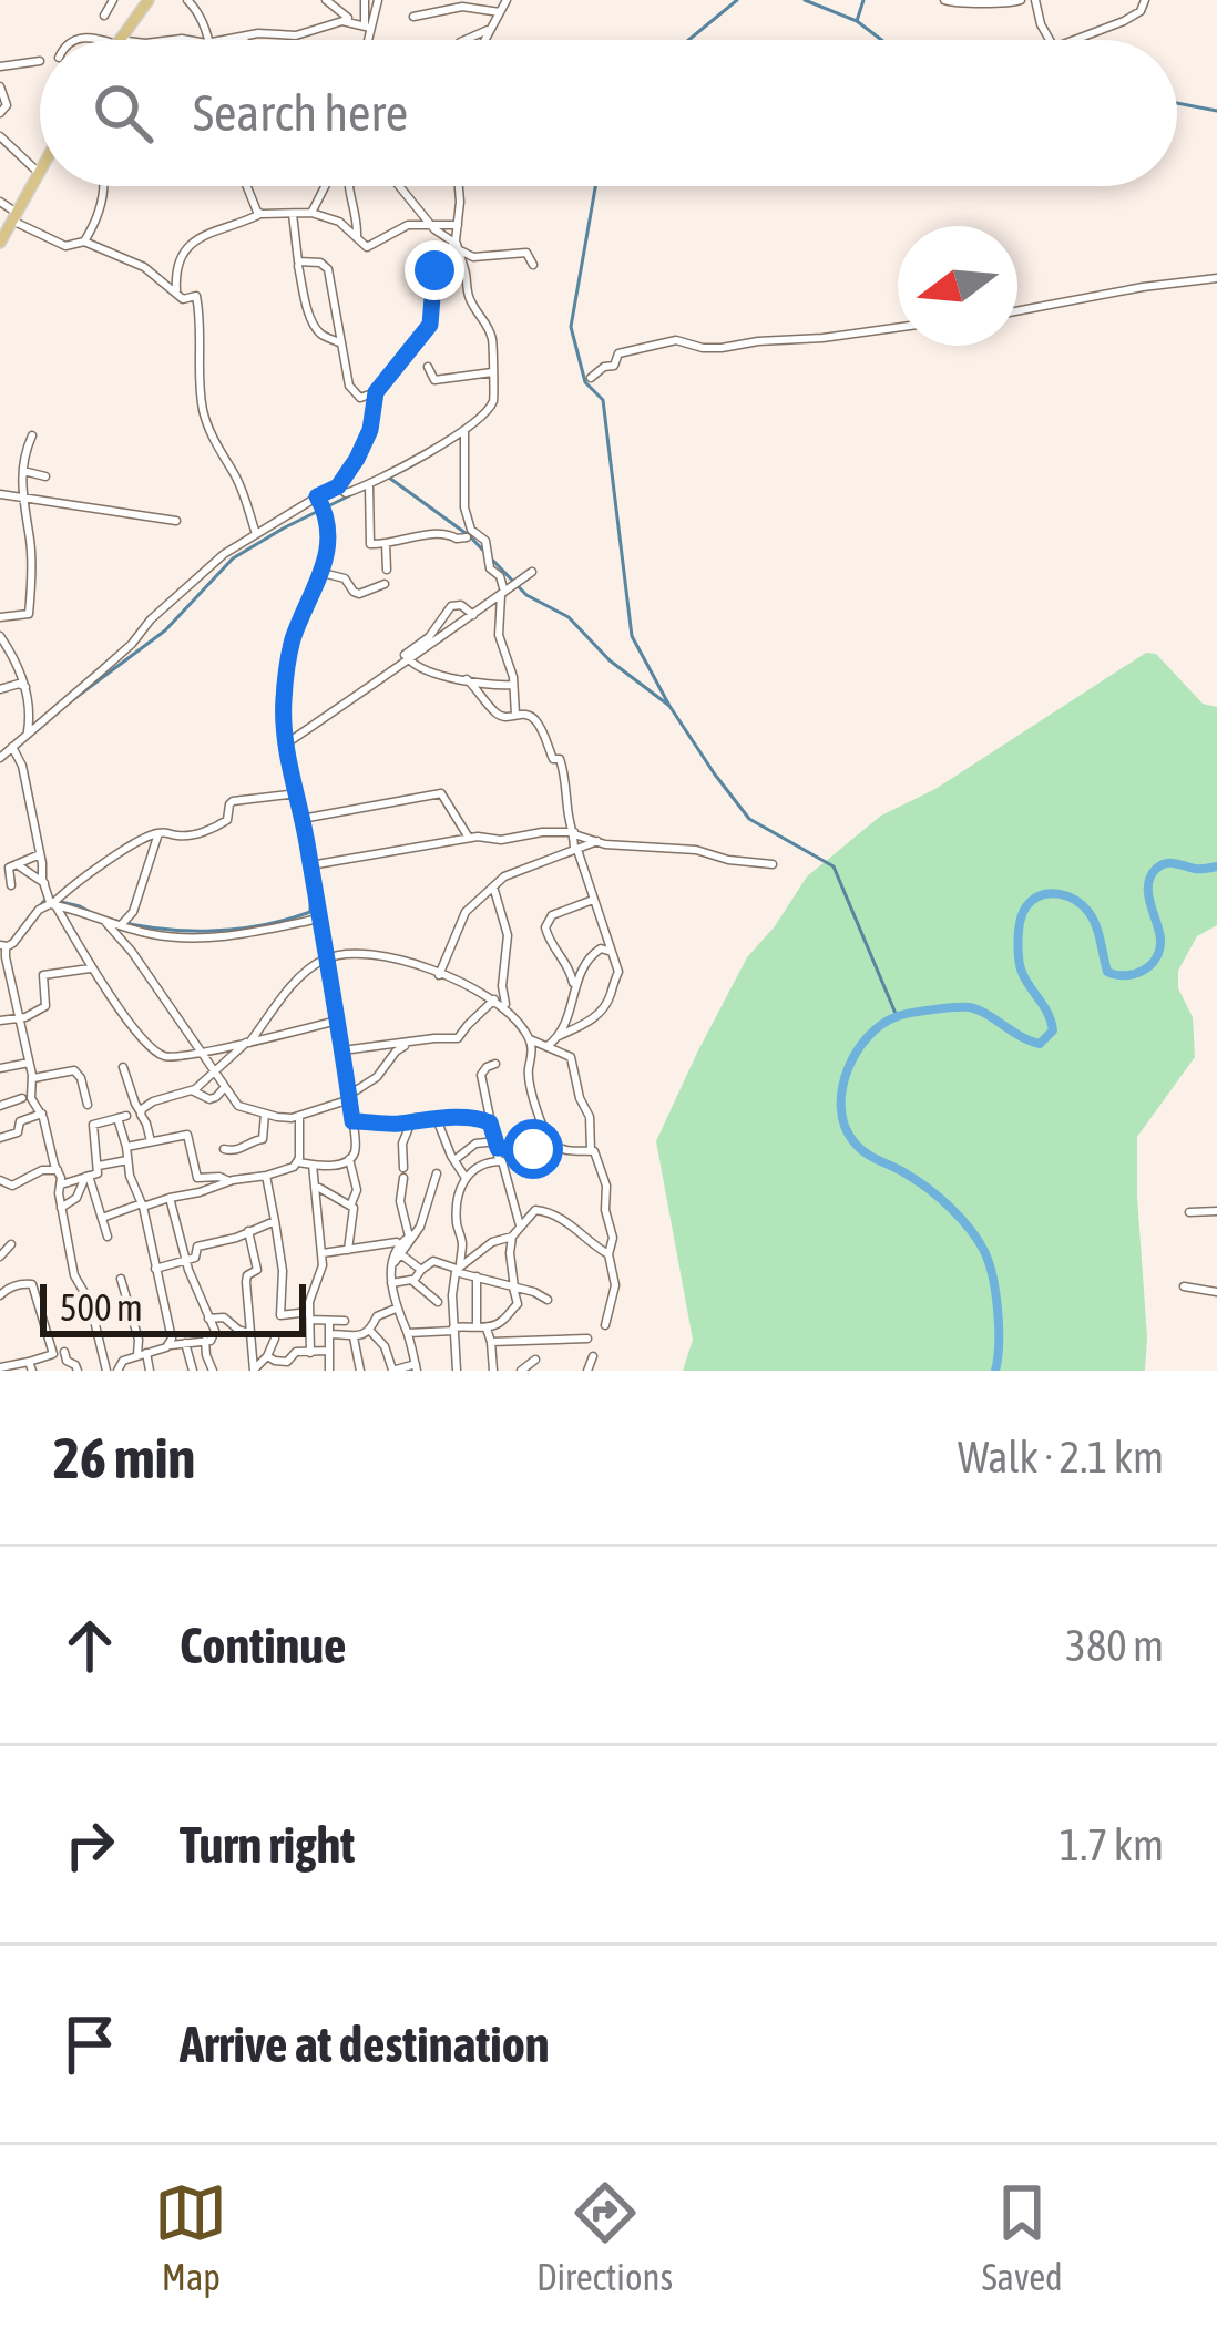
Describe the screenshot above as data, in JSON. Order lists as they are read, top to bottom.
{
  "scale_bar": "500 m",
  "north": "left",
  "page": {
    "search": "Search here",
    "scale": "500 m",
    "heading": ["26 min", "Walk · 2.1 km"],
    "list": [
      ["Continue", "380 m"],
      ["Turn right", "1.7 km"],
      "Arrive at destination"
    ],
    "nav": ["Map", "Directions", "Saved"]
  }
}
